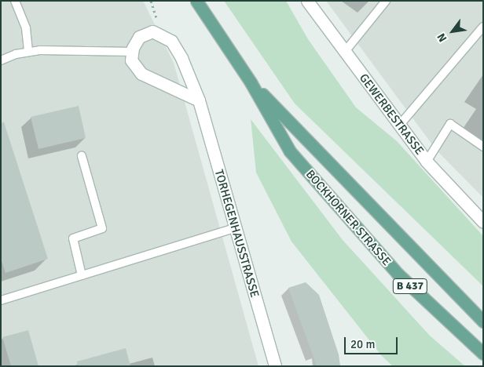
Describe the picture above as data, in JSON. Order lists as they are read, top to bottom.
{
  "streets": {
    "main road": ["BOCKHORNER STRASSE", "B 437"],
    "street": ["GEWERBESTRASSE", "TORHEGENHAUSSTRASSE"]
  },
  "scale_bar": "20 m",
  "north": "bottom left"
}
